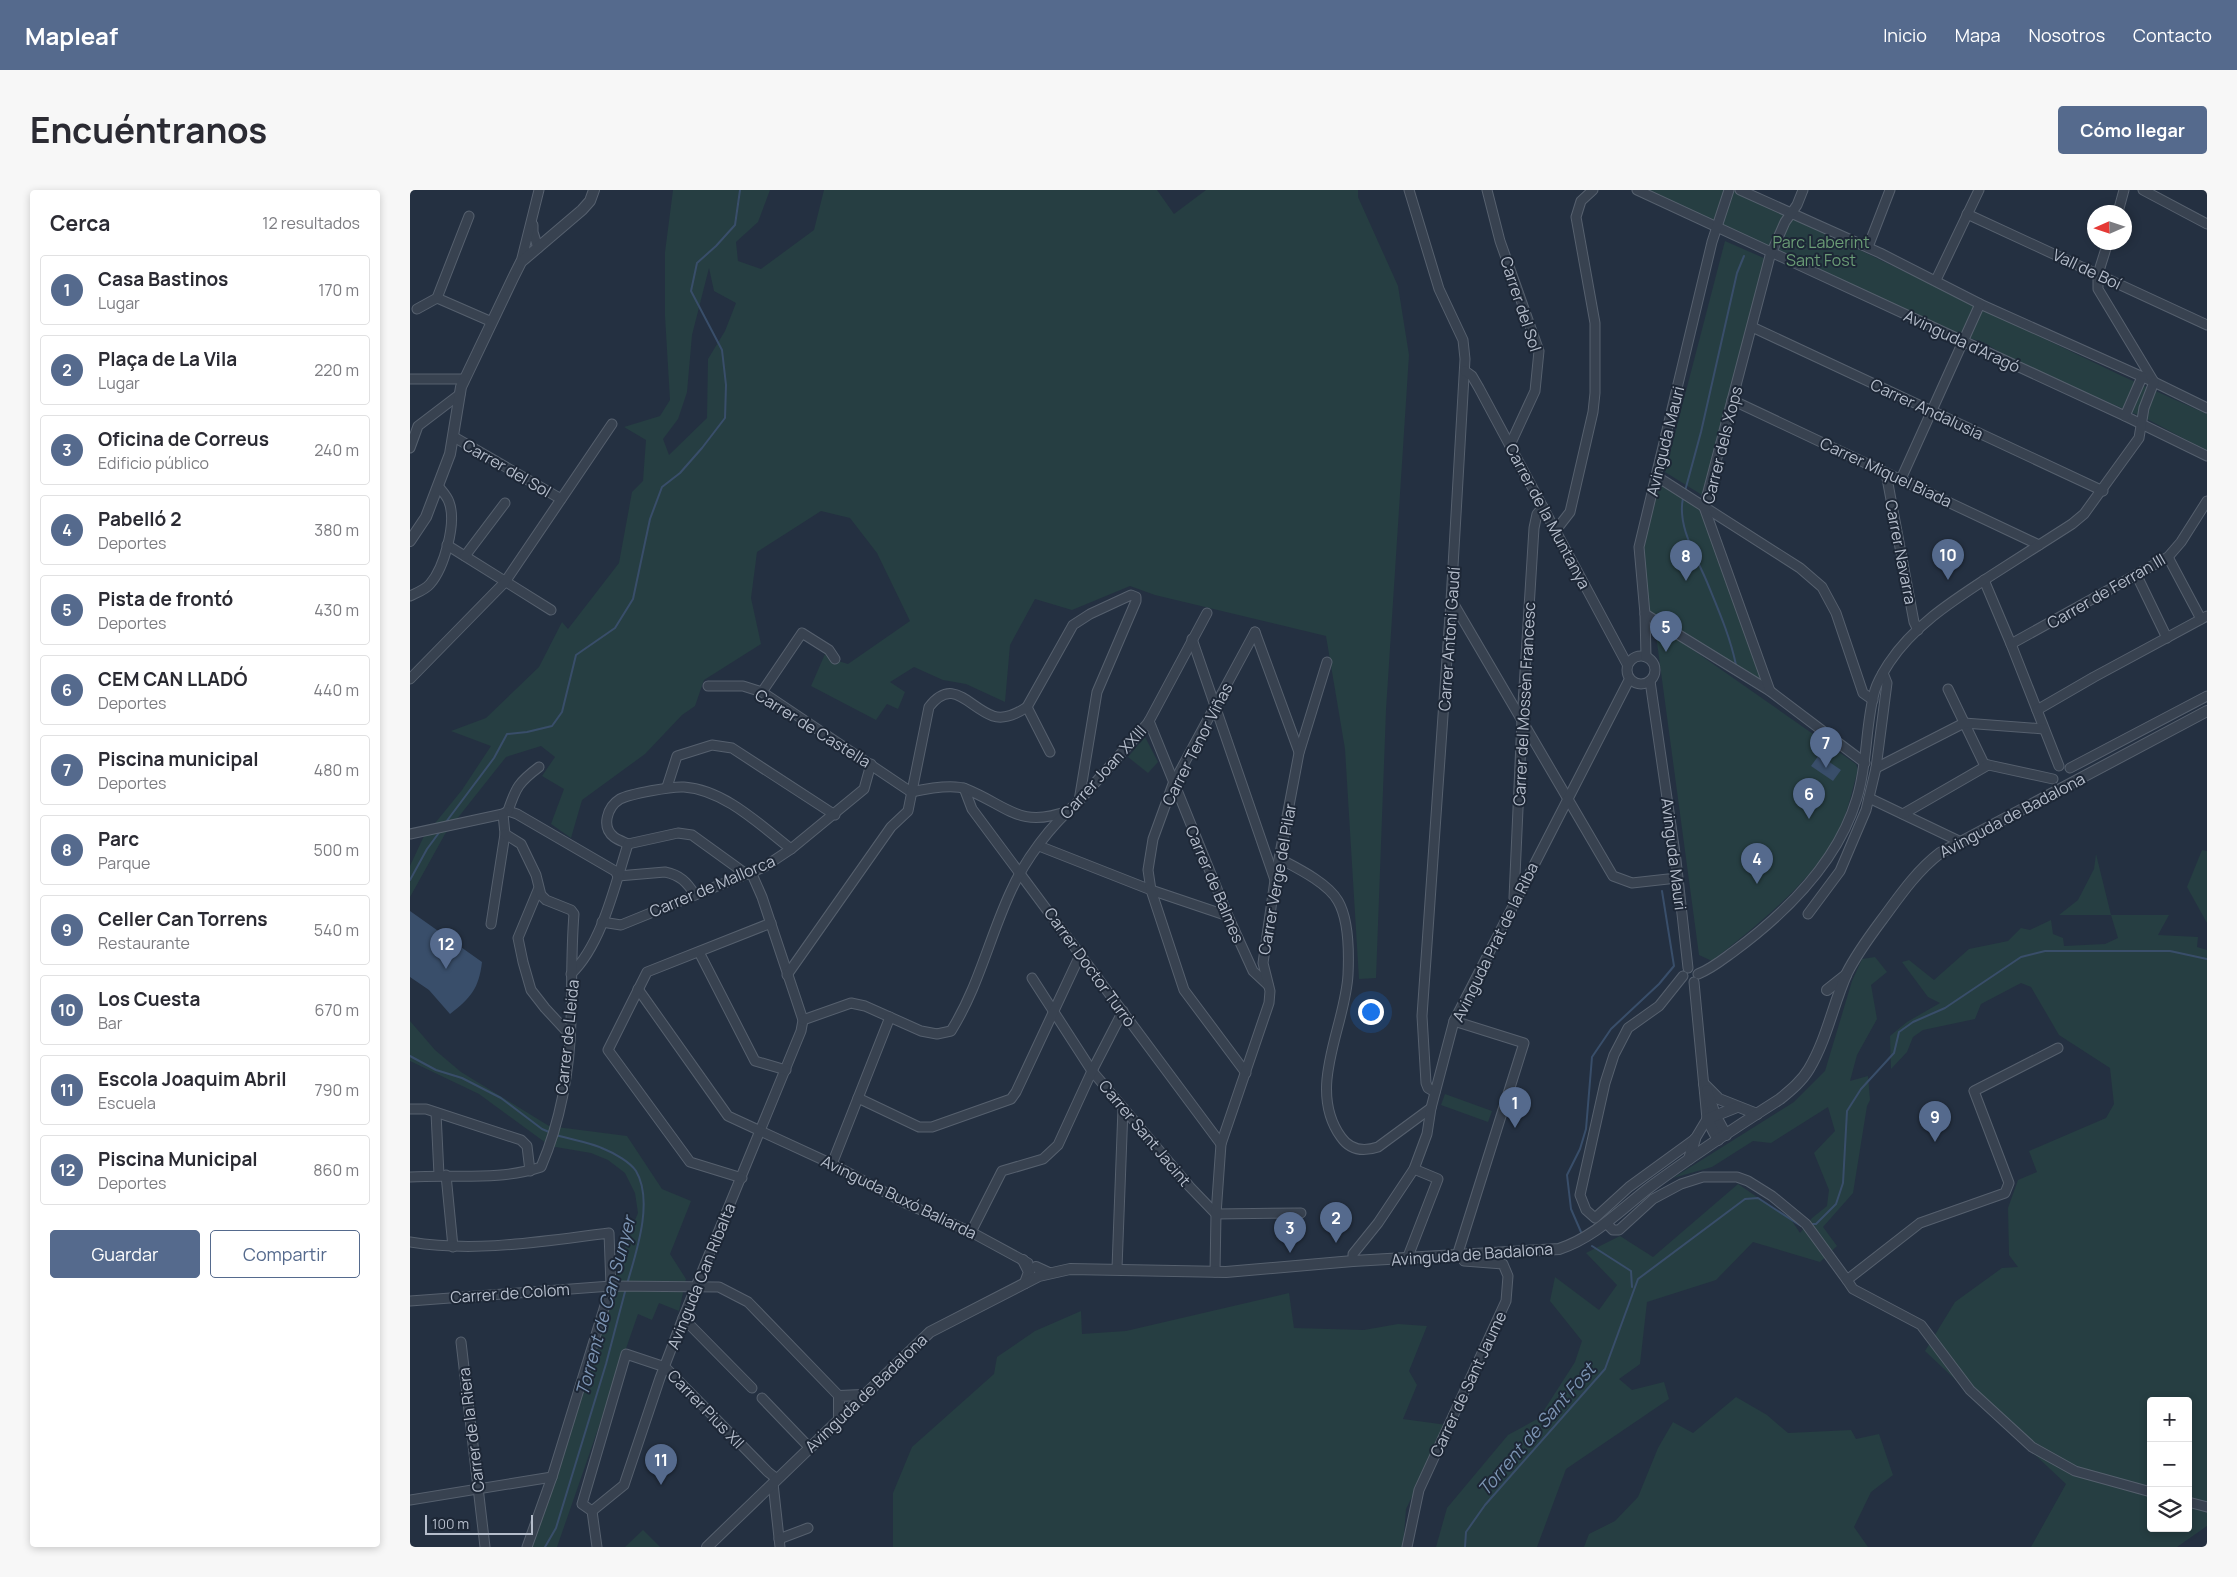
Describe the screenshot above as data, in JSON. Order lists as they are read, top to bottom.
{
  "streets": {
    "street": [
      "Vall de Boí",
      "Carrer del Sol",
      "Avinguda d'Aragó",
      "Carrer Andalusia",
      "Avinguda Mauri",
      "Carrer dels Xops",
      "Carrer Miquel Biada",
      "Carrer de la Muntanya",
      "Carrer Navarra",
      "Carrer de Ferran III",
      "Carrer Antoni Gaudí",
      "Carrer del Mossèn Francesc",
      "Carrer de Castella",
      "Carrer Tenor Viñas",
      "Carrer Joan XXIII",
      "Avinguda de Badalona",
      "Carrer Verge del Pilar",
      "Carrer de Balmes",
      "Carrer de Mallorca",
      "Avinguda Prat de la Riba",
      "Carrer Doctor Turrò",
      "Carrer de Lleida",
      "Carrer Sant Jacint",
      "Avinguda Buxó Baliarda",
      "Avinguda Can Ribalta",
      "Carrer de Colom",
      "Carrer de Sant Jaume",
      "Carrer Pius XII",
      "Carrer de la Riera"
    ]
  },
  "crossings": [
    ["Carrer del Sol", "Carrer de la Muntanya"],
    ["Avinguda d'Aragó", "Avinguda Mauri"],
    ["Avinguda d'Aragó", "Carrer dels Xops"],
    ["Avinguda d'Aragó", "Carrer Navarra"],
    ["Carrer Andalusia", "Carrer dels Xops"],
    ["Carrer Andalusia", "Carrer Navarra"],
    ["Avinguda Mauri", "Carrer de la Muntanya"],
    ["Avinguda Mauri", "Avinguda Prat de la Riba"],
    ["Carrer dels Xops", "Carrer Miquel Biada"],
    ["Carrer Miquel Biada", "Carrer Navarra"],
    ["Carrer de la Muntanya", "Carrer Antoni Gaudí"],
    ["Carrer de la Muntanya", "Carrer del Mossèn Francesc"],
    ["Carrer de la Muntanya", "Avinguda Prat de la Riba"],
    ["Carrer Antoni Gaudí", "Avinguda Prat de la Riba"],
    ["Carrer del Mossèn Francesc", "Avinguda Prat de la Riba"],
    ["Carrer de Castella", "Carrer de Mallorca"],
    ["Carrer Tenor Viñas", "Carrer Verge del Pilar"],
    ["Carrer Tenor Viñas", "Carrer de Balmes"],
    ["Carrer Joan XXIII", "Carrer de Balmes"],
    ["Carrer Joan XXIII", "Carrer Doctor Turrò"],
    ["Avinguda de Badalona", "Carrer Verge del Pilar"],
    ["Avinguda de Badalona", "Avinguda Prat de la Riba"],
    ["Avinguda de Badalona", "Carrer de Sant Jaume"],
    ["Avinguda de Badalona", "Carrer Pius XII"],
    ["Carrer Verge del Pilar", "Carrer de Balmes"],
    ["Carrer Verge del Pilar", "Carrer Doctor Turrò"],
    ["Carrer Verge del Pilar", "Carrer Sant Jacint"],
    ["Carrer de Mallorca", "Carrer de Lleida"],
    ["Avinguda Buxó Baliarda", "Avinguda Can Ribalta"],
    ["Avinguda Can Ribalta", "Carrer de Colom"],
    ["Avinguda Can Ribalta", "Carrer Pius XII"]
  ],
  "water": ["Torrent de Can Sunyer", "Torrent de Sant Fost"],
  "parks": ["Parc Laberint Sant Fost"],
  "scale_bar": "100 m",
  "north": "left",
  "page": {
    "header": "Mapleaf",
    "nav": [
      "Inicio",
      "Mapa",
      "Nosotros",
      "Contacto"
    ],
    "title": "Encuéntranos",
    "buttons": [
      "Cómo llegar",
      ["Guardar", "Compartir"]
    ],
    "heading": ["Cerca", "12 resultados"],
    "list": [
      {
        "mark": "1",
        "name": "Casa Bastinos",
        "note": "Lugar",
        "value": "170 m"
      },
      {
        "mark": "2",
        "name": "Plaça de La Vila",
        "note": "Lugar",
        "value": "220 m"
      },
      {
        "mark": "3",
        "name": "Oficina de Correus",
        "note": "Edificio público",
        "value": "240 m"
      },
      {
        "mark": "4",
        "name": "Pabelló 2",
        "note": "Deportes",
        "value": "380 m"
      },
      {
        "mark": "5",
        "name": "Pista de frontó",
        "note": "Deportes",
        "value": "430 m"
      },
      {
        "mark": "6",
        "name": "CEM CAN LLADÓ",
        "note": "Deportes",
        "value": "440 m"
      },
      {
        "mark": "7",
        "name": "Piscina municipal",
        "note": "Deportes",
        "value": "480 m"
      },
      {
        "mark": "8",
        "name": "Parc",
        "note": "Parque",
        "value": "500 m"
      },
      {
        "mark": "9",
        "name": "Celler Can Torrens",
        "note": "Restaurante",
        "value": "540 m"
      },
      {
        "mark": "10",
        "name": "Los Cuesta",
        "note": "Bar",
        "value": "670 m"
      },
      {
        "mark": "11",
        "name": "Escola Joaquim Abril",
        "note": "Escuela",
        "value": "790 m"
      },
      {
        "mark": "12",
        "name": "Piscina Municipal",
        "note": "Deportes",
        "value": "860 m"
      }
    ],
    "pins": [
      "10",
      "8",
      "5",
      "7",
      "6",
      "4",
      "12",
      "1",
      "9",
      "2",
      "3",
      "11"
    ],
    "map_buttons": ["+", "−"],
    "scale": "100 m"
  }
}
